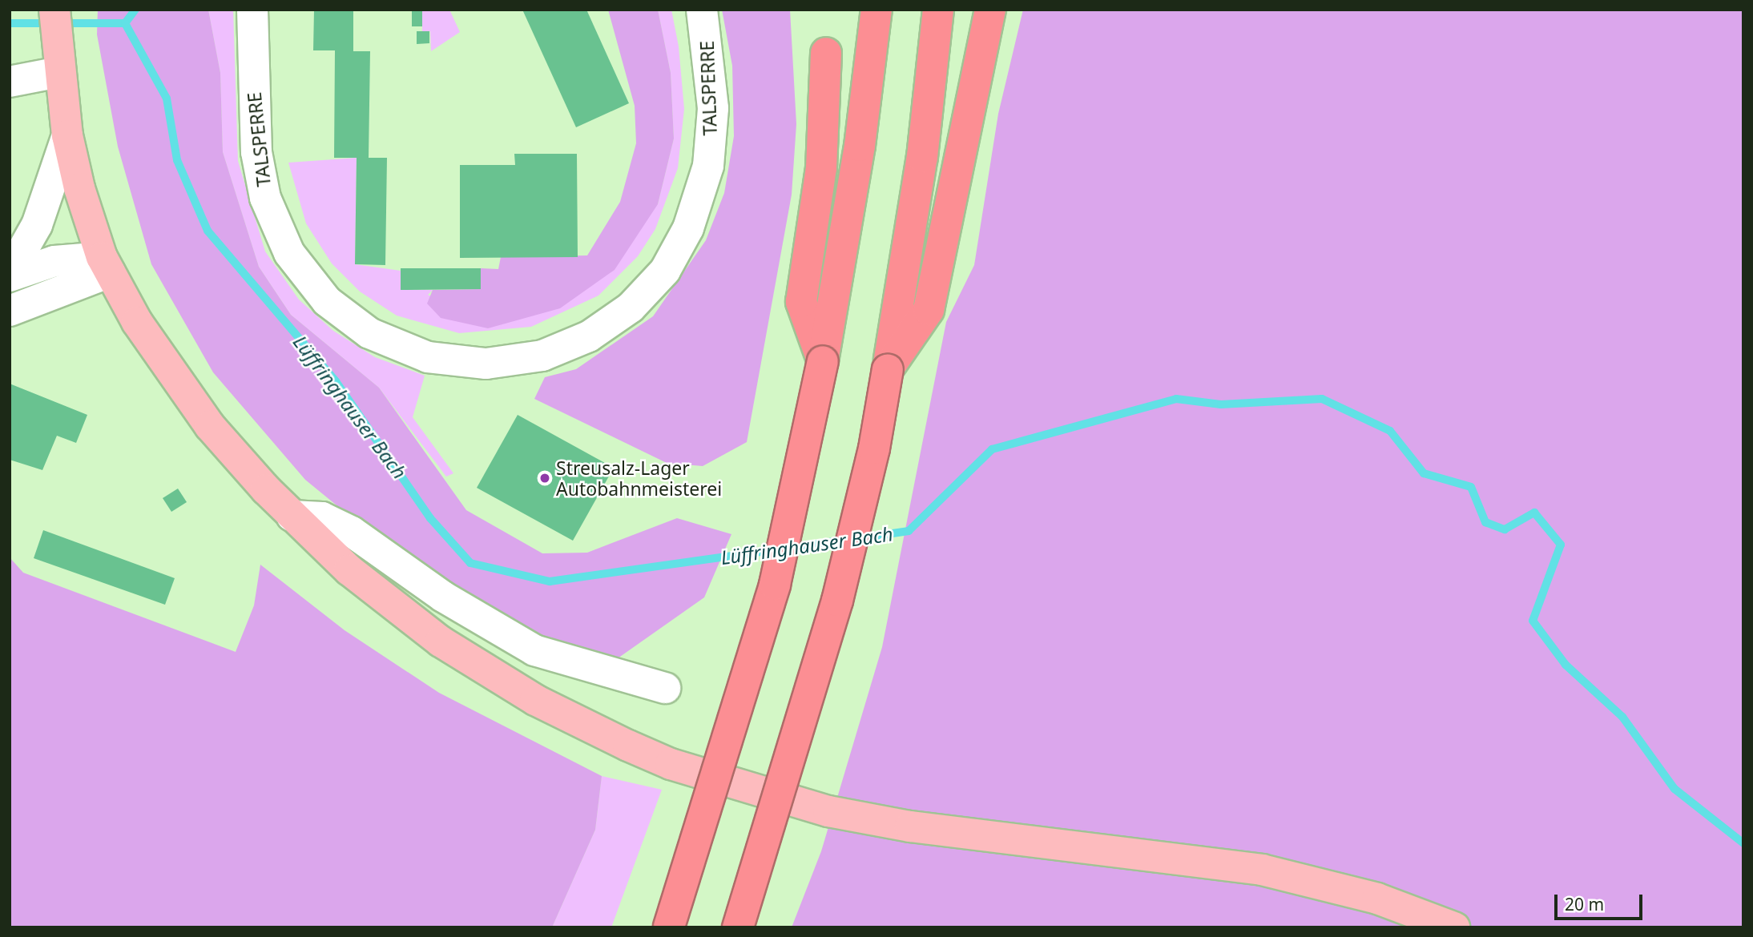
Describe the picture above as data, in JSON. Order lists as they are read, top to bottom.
{
  "streets": {
    "street": ["TALSPERRE"]
  },
  "water": ["Lüffringhauser Bach"],
  "places": ["Streusalz-Lager Autobahnmeisterei"],
  "scale_bar": "20 m"
}
